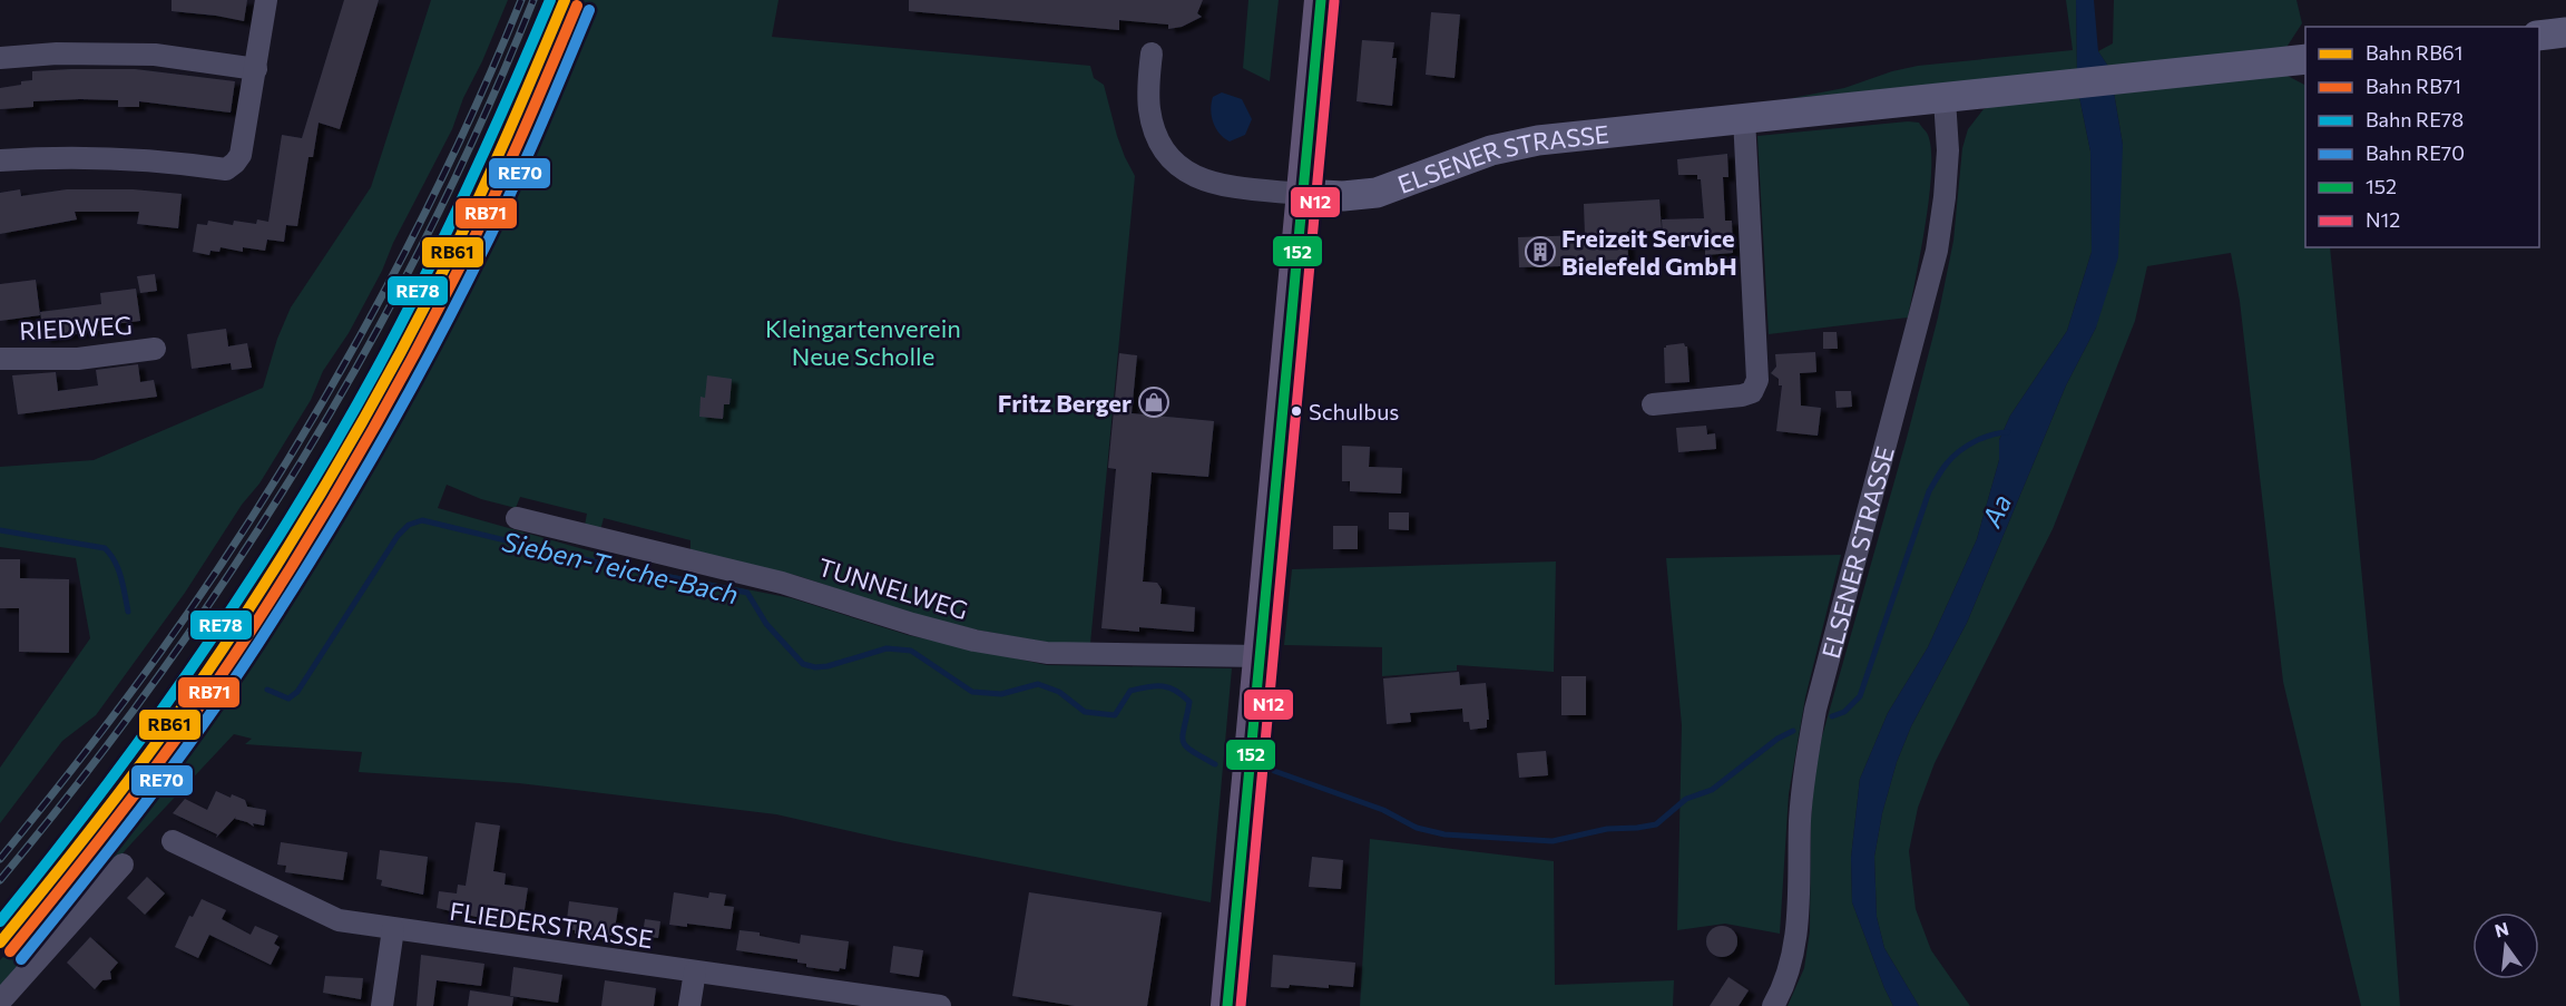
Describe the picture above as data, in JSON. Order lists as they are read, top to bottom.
{
  "streets": {
    "main road": ["ELSENER STRASSE"],
    "street": ["RIEDWEG", "TUNNELWEG", "FLIEDERSTRASSE"]
  },
  "water": ["Aa", "Sieben-Teiche-Bach"],
  "parks": ["Kleingartenverein Neue Scholle"],
  "places": {
    "building": ["Freizeit Service Bielefeld GmbH"],
    "shop": ["Fritz Berger"],
    "other": ["Schulbus"]
  },
  "lines": [
    "rail line RB61",
    "rail line RE78",
    "transit line 152",
    "transit line N12",
    "rail line RB71",
    "rail line RE70"
  ],
  "legend": [
    "Bahn RB61",
    "Bahn RB71",
    "Bahn RE78",
    "Bahn RE70",
    "152",
    "N12"
  ],
  "north": "top"
}
